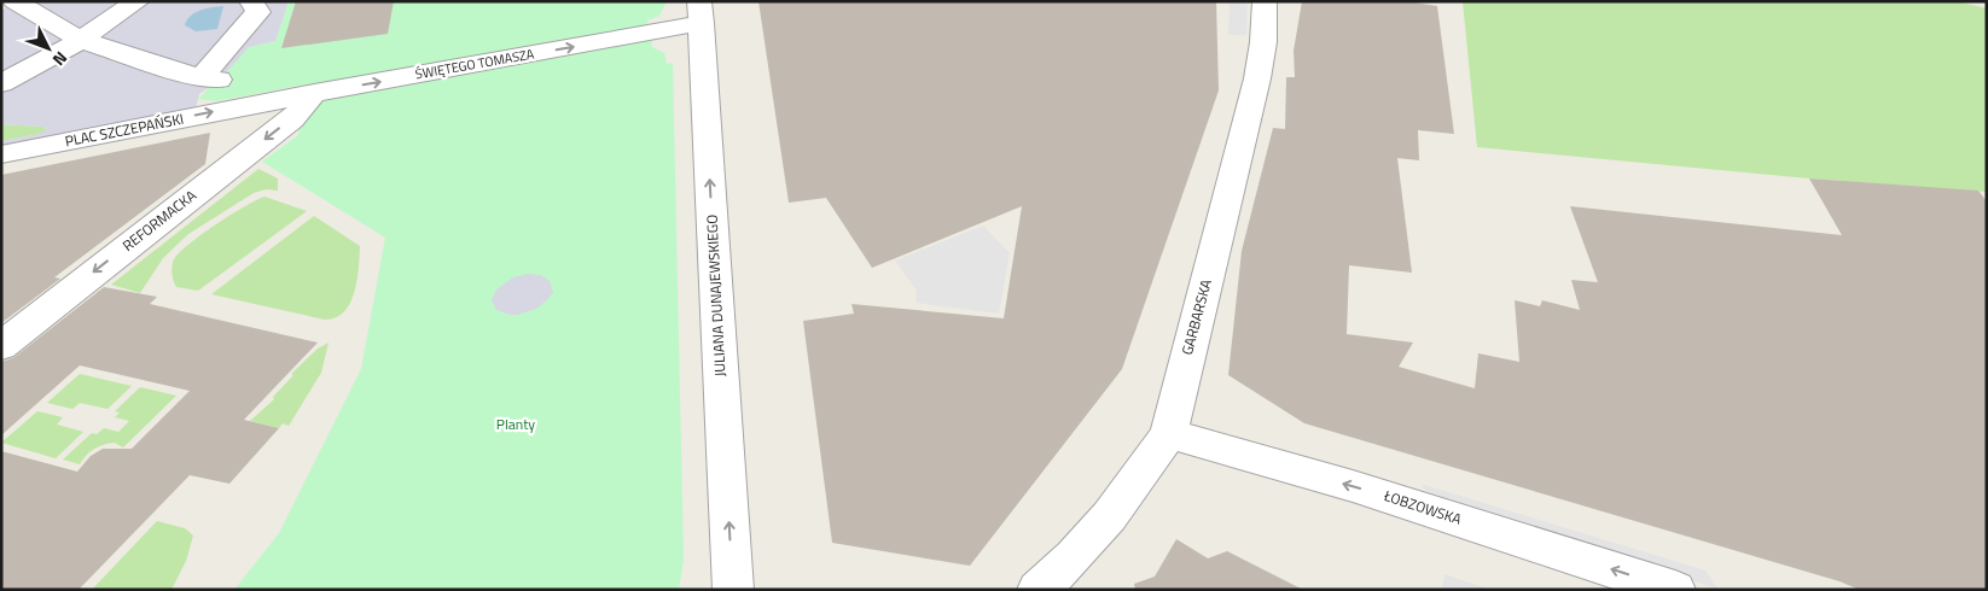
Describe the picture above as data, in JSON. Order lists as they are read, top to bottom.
{
  "streets": {
    "street": [
      "ŚWIĘTEGO TOMASZA",
      "PLAC SZCZEPAŃSKI",
      "REFORMACKA",
      "JULIANA DUNAJEWSKIEGO",
      "GARBARSKA",
      "ŁOBZOWSKA"
    ]
  },
  "crossings": [
    ["ŚWIĘTEGO TOMASZA", "PLAC SZCZEPAŃSKI"],
    ["ŚWIĘTEGO TOMASZA", "REFORMACKA"],
    ["ŚWIĘTEGO TOMASZA", "JULIANA DUNAJEWSKIEGO"],
    ["GARBARSKA", "ŁOBZOWSKA"]
  ],
  "one_way": ["ŚWIĘTEGO TOMASZA", "JULIANA DUNAJEWSKIEGO", "ŁOBZOWSKA"],
  "parks": ["Planty"],
  "north": "bottom right"
}
